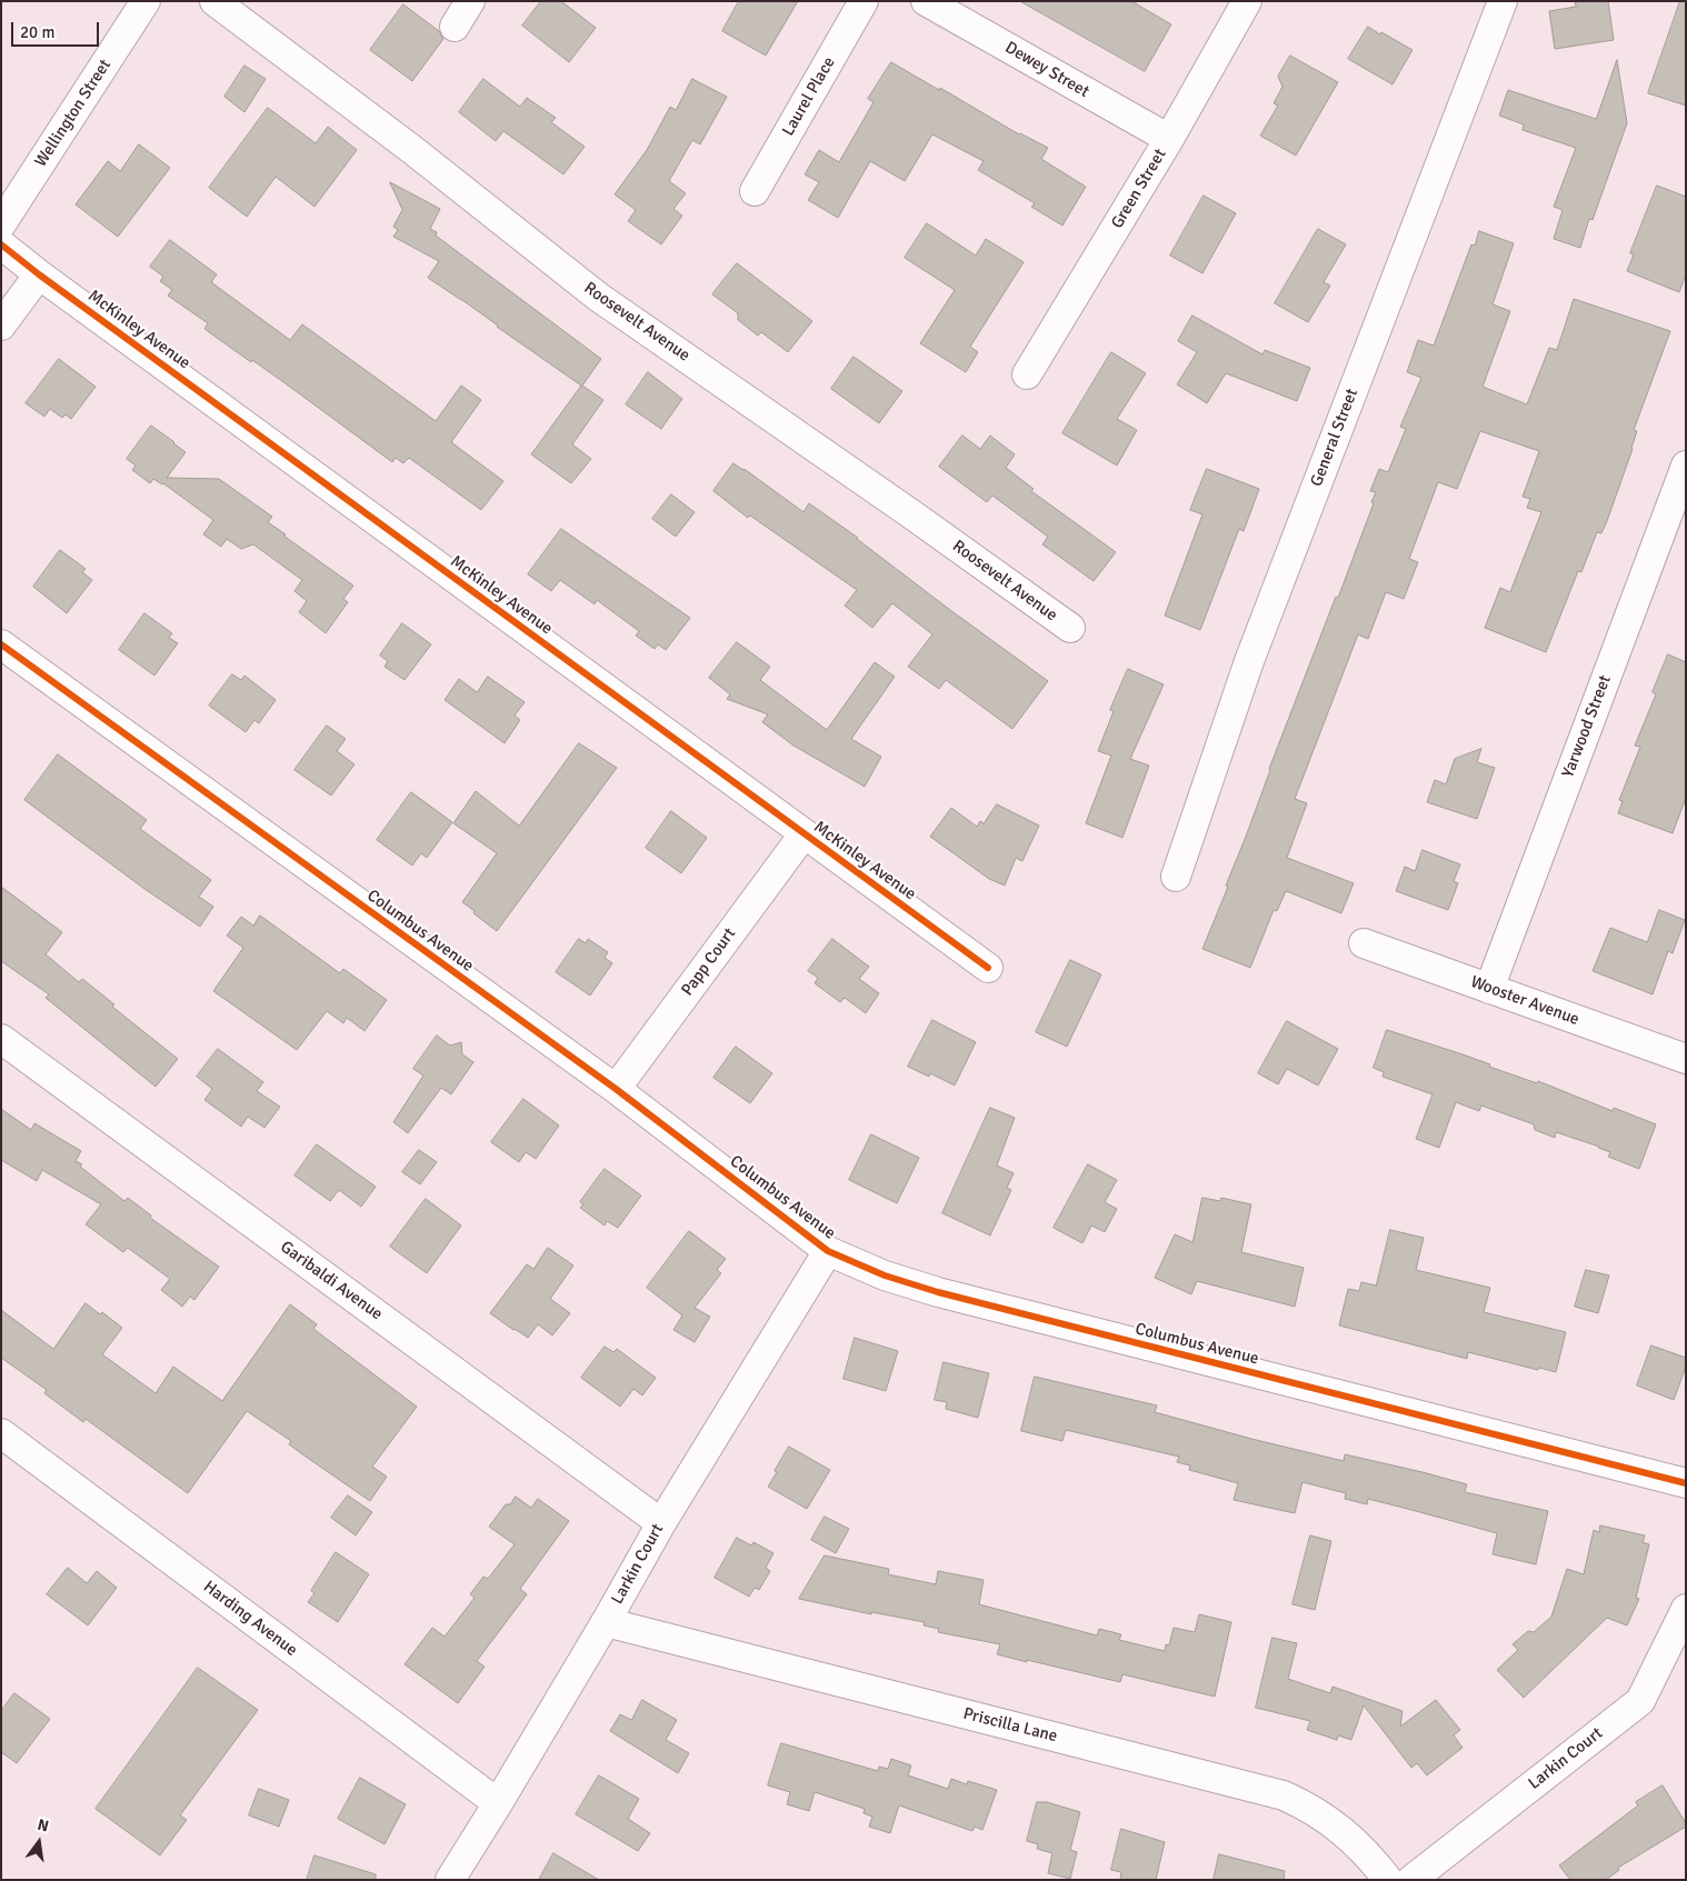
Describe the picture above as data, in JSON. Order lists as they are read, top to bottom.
{
  "streets": {
    "street": [
      "Dewey Street",
      "Laurel Place",
      "Wellington Street",
      "Green Street",
      "Roosevelt Avenue",
      "McKinley Avenue",
      "General Street",
      "Yarwood Street",
      "Columbus Avenue",
      "Papp Court",
      "Wooster Avenue",
      "Garibaldi Avenue",
      "Larkin Court",
      "Harding Avenue",
      "Priscilla Lane"
    ]
  },
  "crossings": [
    ["Dewey Street", "Green Street"],
    ["McKinley Avenue", "Papp Court"],
    ["Yarwood Street", "Wooster Avenue"],
    ["Columbus Avenue", "Papp Court"],
    ["Columbus Avenue", "Larkin Court"],
    ["Garibaldi Avenue", "Larkin Court"],
    ["Larkin Court", "Harding Avenue"],
    ["Larkin Court", "Priscilla Lane"]
  ],
  "scale_bar": "20 m",
  "north": "top"
}
